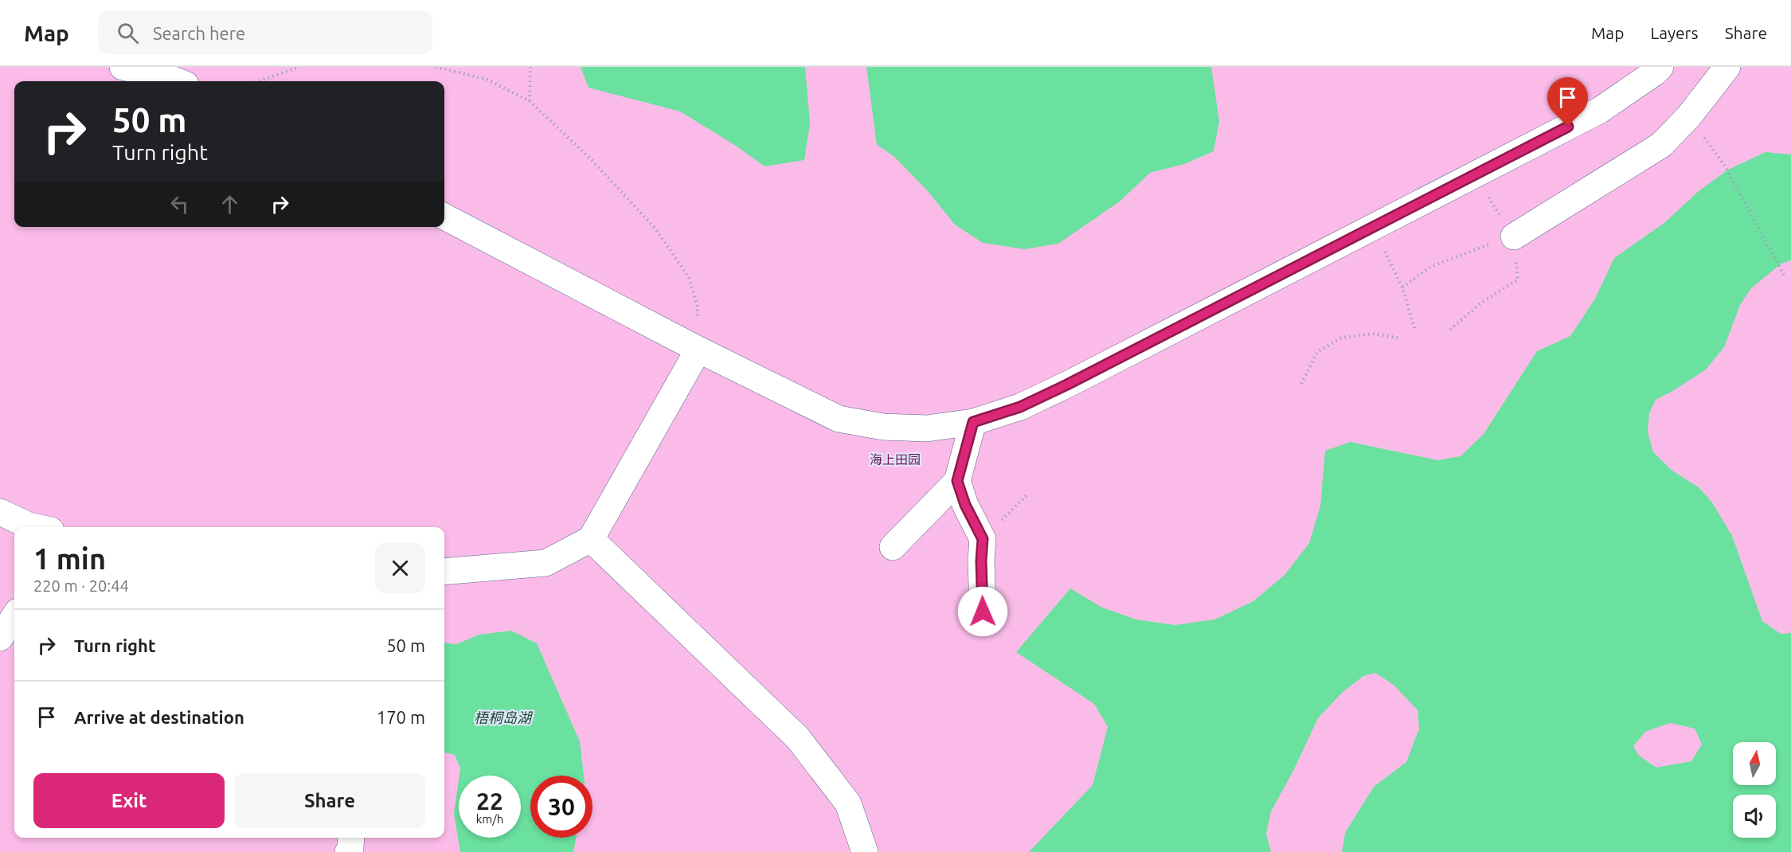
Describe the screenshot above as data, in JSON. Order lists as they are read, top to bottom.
{
  "water": ["梧桐岛湖"],
  "parks": ["海上田园"],
  "north": "top",
  "page": {
    "header": "Map",
    "search": "Search here",
    "nav": ["Map", "Layers", "Share"],
    "turn": ["50 m", "Turn right"],
    "heading": ["1 min", "220 m · 20:44"],
    "list": [
      {
        "name": "Turn right",
        "value": "50 m"
      },
      {
        "name": "Arrive at destination",
        "value": "170 m"
      }
    ],
    "buttons": ["Exit", "Share"],
    "speed": "22 km/h",
    "limit": "30"
  }
}
